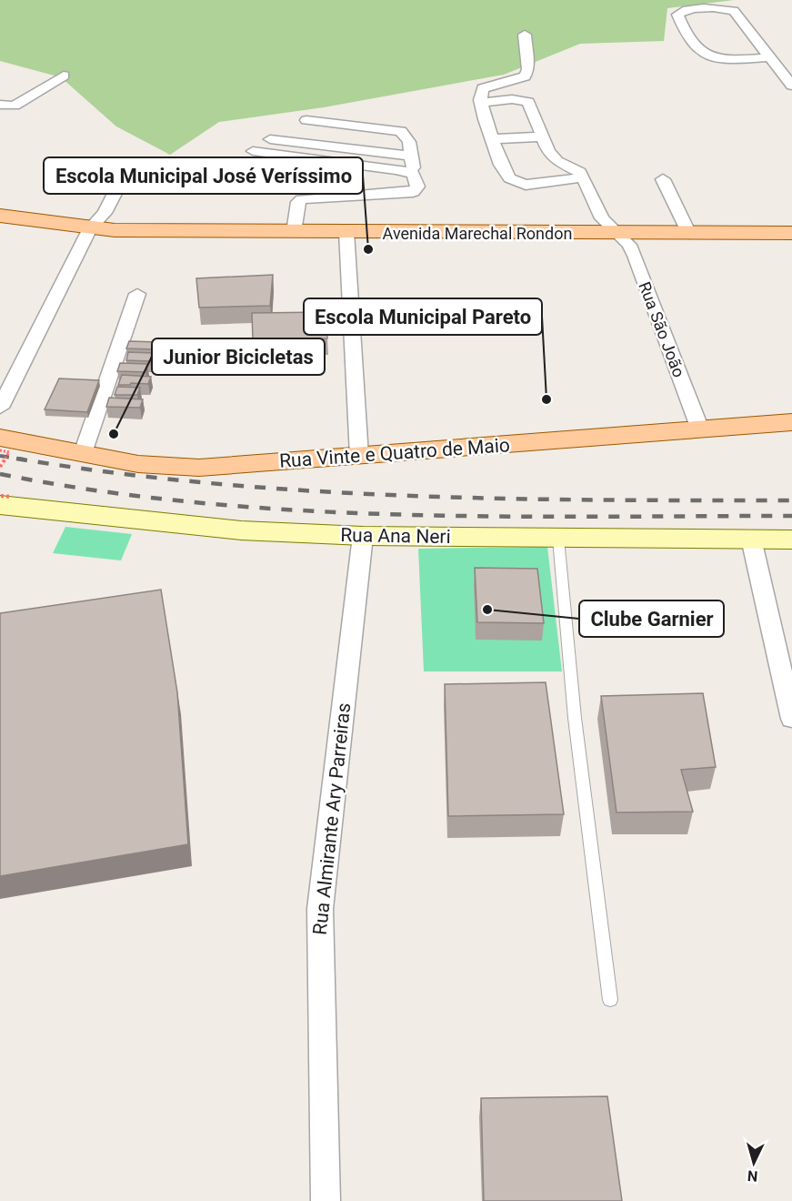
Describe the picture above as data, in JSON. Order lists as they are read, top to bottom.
{
  "streets": {
    "main road": ["Avenida Marechal Rondon", "Rua Vinte e Quatro de Maio", "Rua Ana Neri"],
    "street": ["Rua São João", "Rua Almirante Ary Parreiras"]
  },
  "crossings": [
    ["Avenida Marechal Rondon", "Rua São João"],
    ["Rua São João", "Rua Vinte e Quatro de Maio"],
    ["Rua Ana Neri", "Rua Almirante Ary Parreiras"]
  ],
  "places": [
    "Escola Municipal José Veríssimo",
    "Escola Municipal Pareto",
    "Junior Bicicletas",
    "Clube Garnier"
  ],
  "north": "bottom"
}
